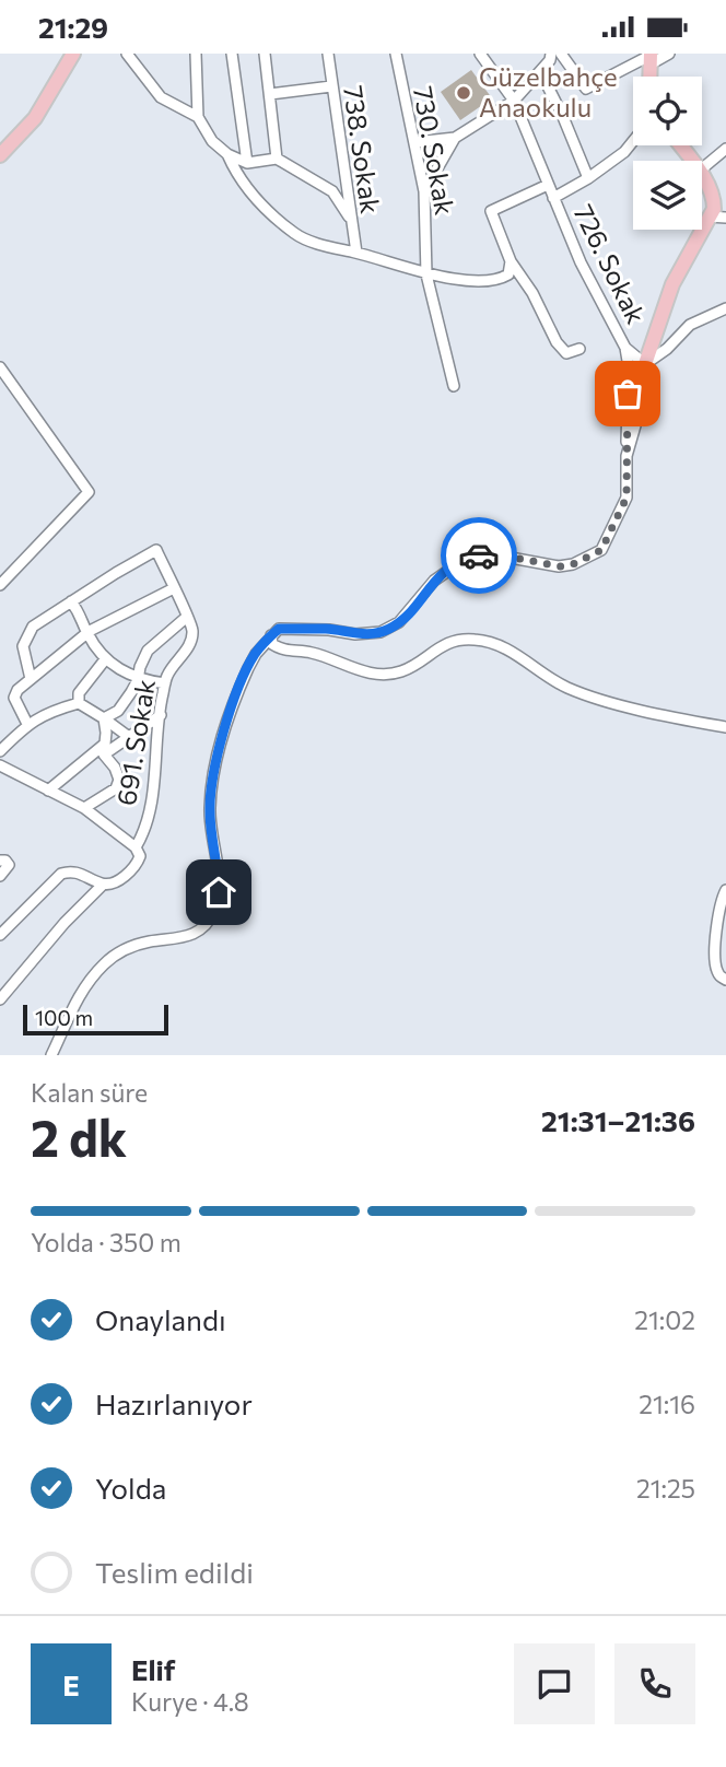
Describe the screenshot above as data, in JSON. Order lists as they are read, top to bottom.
{
  "streets": {
    "street": [
      "738. Sokak",
      "730. Sokak",
      "726. Sokak",
      "691. Sokak"
    ]
  },
  "places": ["Güzelbahçe Anaokulu"],
  "scale_bar": "100 m",
  "page": {
    "status": "21:29",
    "scale": "100 m",
    "heading": ["2 dk", "Kalan süre", "21:31–21:36"],
    "panel": ["Elif", "Kurye · 4.8"],
    "bar": "Yolda · 350 m",
    "list": [
      ["Onaylandı", "21:02"],
      ["Hazırlanıyor", "21:16"],
      ["Yolda", "21:25"],
      "Teslim edildi"
    ],
    "round": "E"
  }
}
